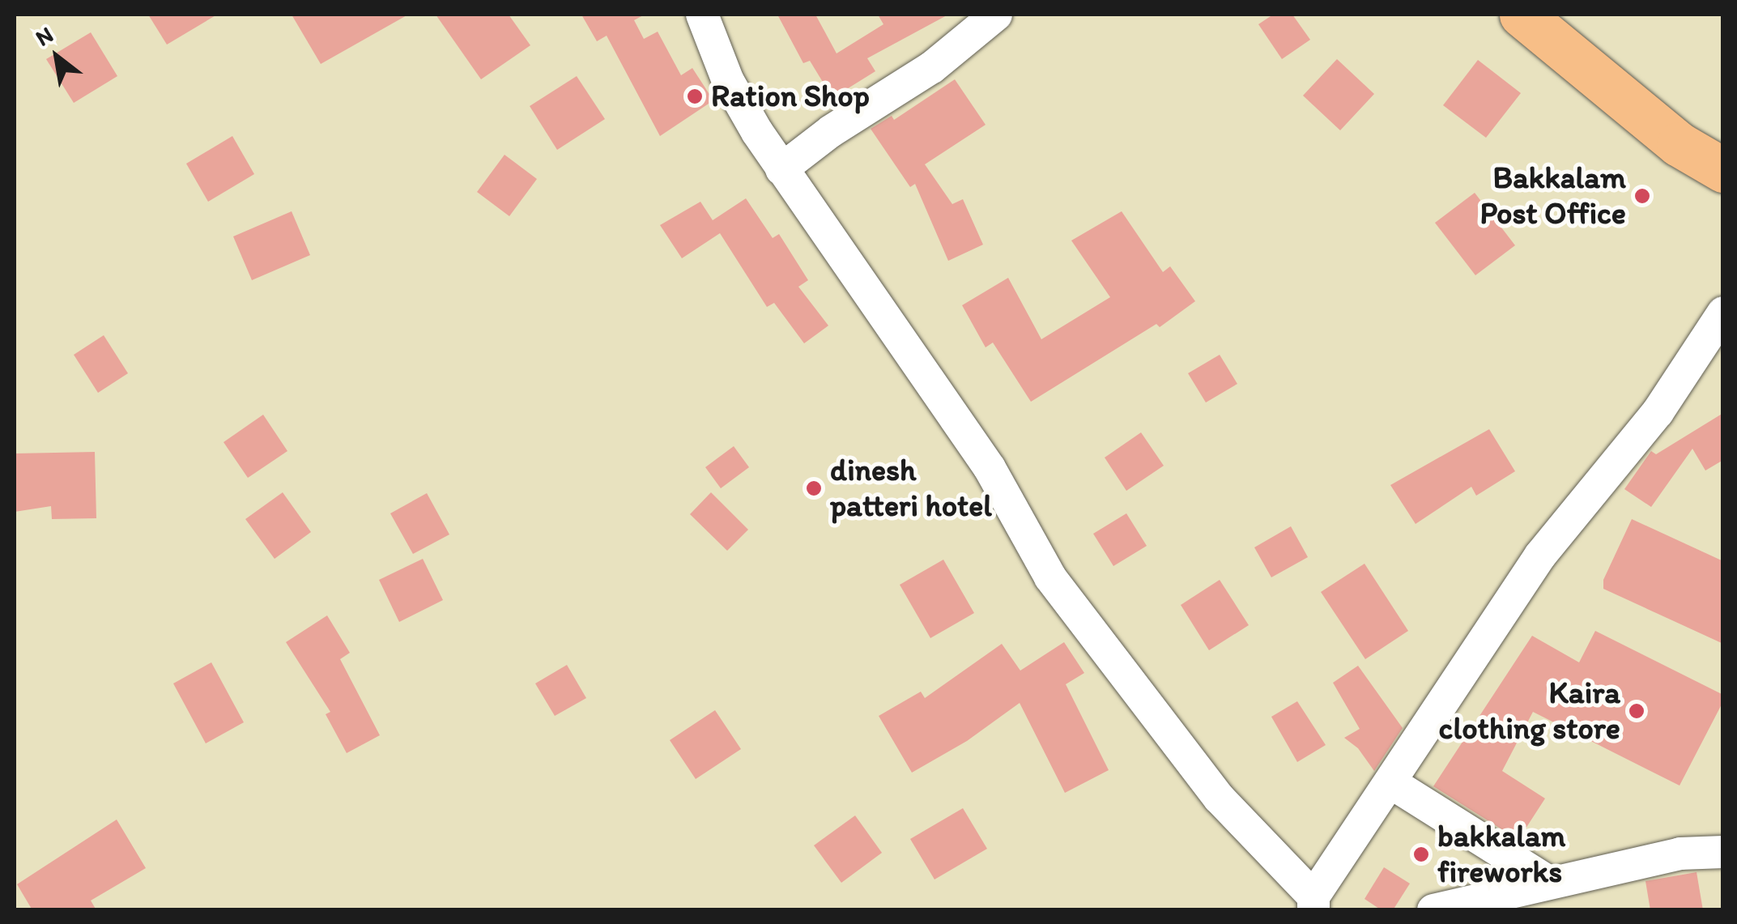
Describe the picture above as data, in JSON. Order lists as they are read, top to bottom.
{
  "places": [
    "Ration Shop",
    "Bakkalam Post Office",
    "dinesh patteri hotel",
    "Kaira clothing store",
    "bakkalam fireworks"
  ],
  "north": "top left"
}
